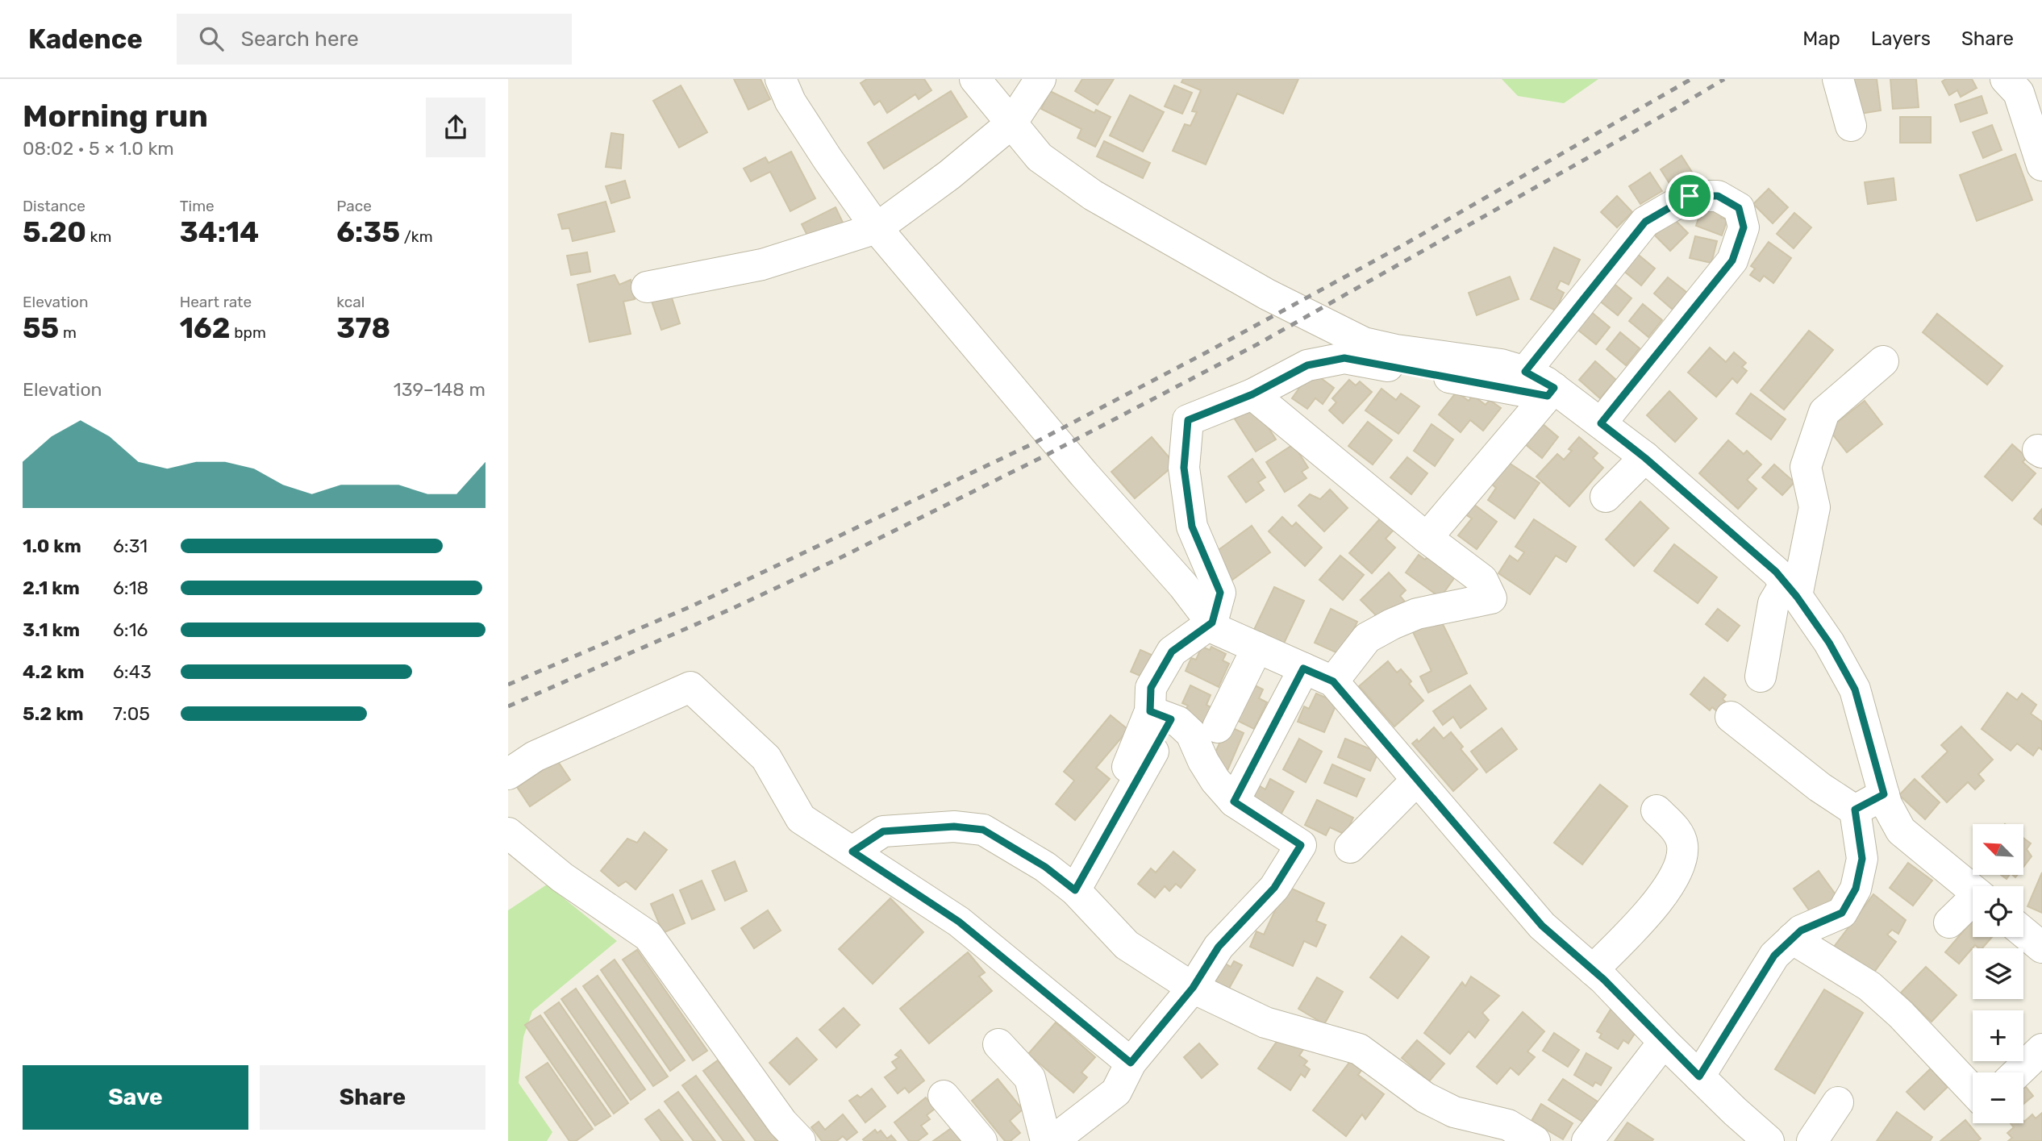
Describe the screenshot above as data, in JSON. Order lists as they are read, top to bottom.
{
  "north": "top left",
  "page": {
    "header": "Kadence",
    "search": "Search here",
    "nav": ["Map", "Layers", "Share"],
    "heading": ["Morning run", "08:02 · 5 × 1.0 km"],
    "stats": [
      ["Distance", "5.20 km"],
      ["Time", "34:14"],
      ["Pace", "6:35 /km"],
      ["Elevation", "55 m"],
      ["Heart rate", "162 bpm"],
      ["kcal", "378"]
    ],
    "chart": ["Elevation", "139–148 m"],
    "list": [
      {
        "name": "1.0 km",
        "note": "6:31"
      },
      {
        "name": "2.1 km",
        "note": "6:18"
      },
      {
        "name": "3.1 km",
        "note": "6:16"
      },
      {
        "name": "4.2 km",
        "note": "6:43"
      },
      {
        "name": "5.2 km",
        "note": "7:05"
      }
    ],
    "map_buttons": ["+", "−"],
    "buttons": ["Save", "Share"]
  }
}
